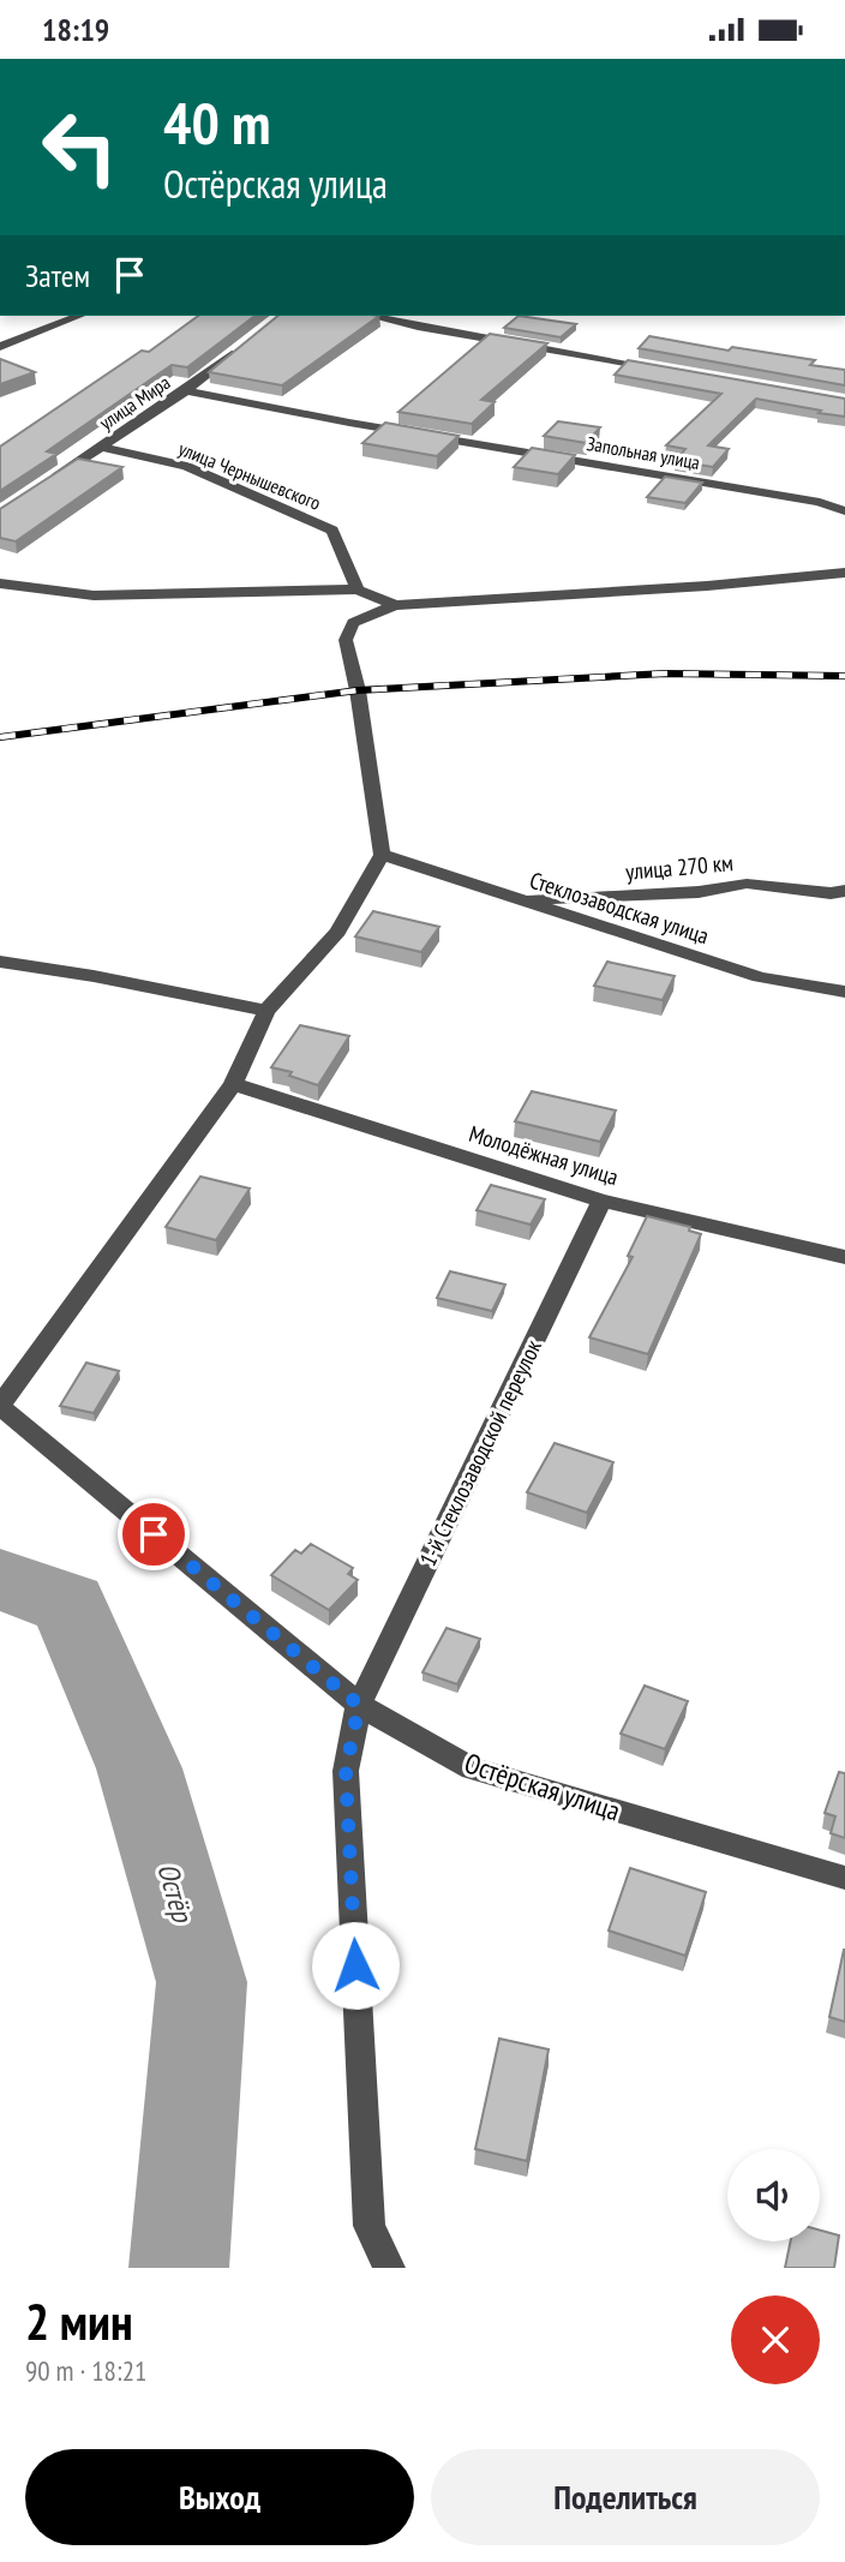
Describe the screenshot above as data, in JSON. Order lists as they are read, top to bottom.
{
  "streets": {
    "street": [
      "улица Мира",
      "Запольная улица",
      "улица Чернышевского",
      "улица 270 км",
      "Стеклозаводская улица",
      "Молодёжная улица",
      "1-й Стеклозаводской переулок",
      "Остёрская улица"
    ]
  },
  "crossings": [
    ["улица Мира", "Запольная улица"],
    ["улица Мира", "улица Чернышевского"],
    ["улица 270 км", "Стеклозаводская улица"],
    ["Молодёжная улица", "1-й Стеклозаводской переулок"],
    ["1-й Стеклозаводской переулок", "Остёрская улица"]
  ],
  "water": ["Остёр"],
  "page": {
    "status": "18:19",
    "turn": ["40 m", "Остёрская улица"],
    "then": "Затем",
    "heading": ["2 мин", "90 m · 18:21"],
    "buttons": ["Выход", "Поделиться"]
  }
}
